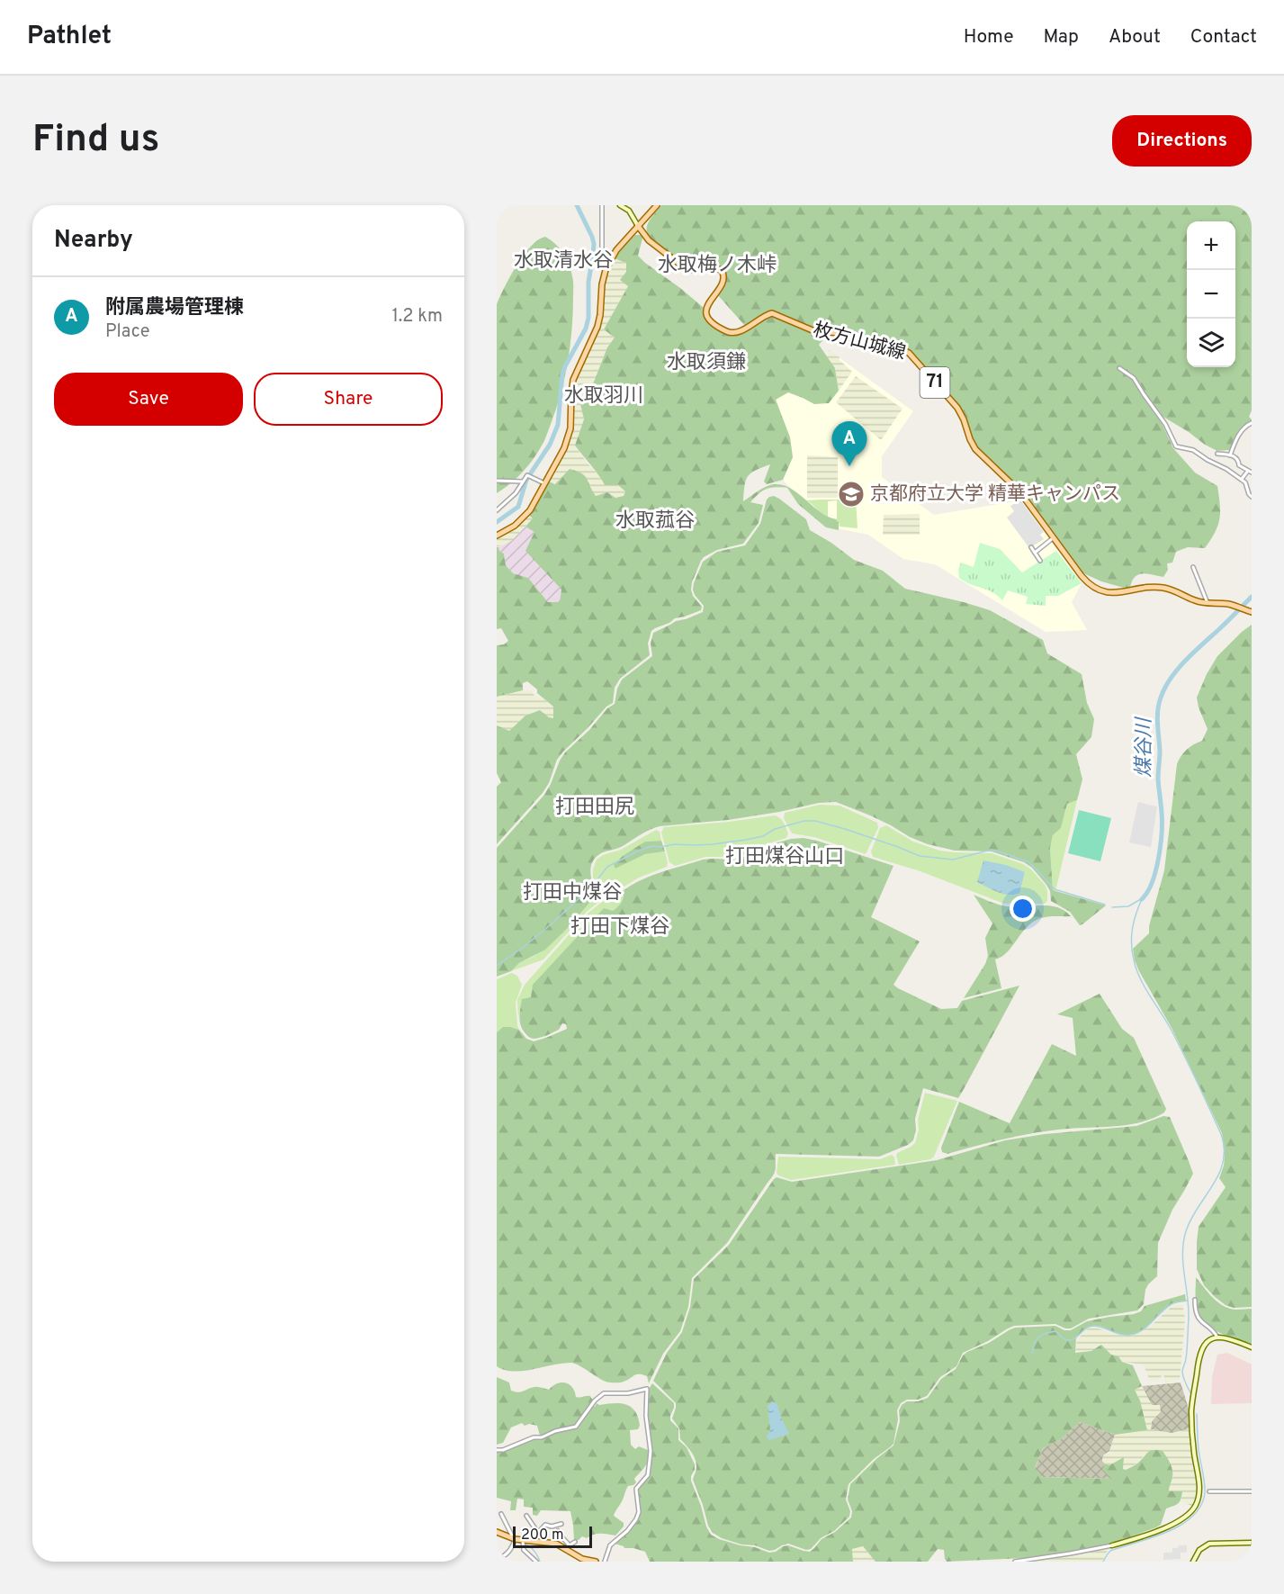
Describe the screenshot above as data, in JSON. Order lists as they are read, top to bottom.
{
  "streets": {
    "main road": ["枚方山城線", "71"]
  },
  "districts": [
    "水取清水谷",
    "水取梅ノ木峠",
    "水取須鎌",
    "水取羽川",
    "水取菰谷",
    "打田田尻",
    "打田煤谷山口",
    "打田中煤谷",
    "打田下煤谷"
  ],
  "water": ["煤谷川"],
  "places": {
    "school or university": ["京都府立大学 精華キャンパス"]
  },
  "scale_bar": "200 m",
  "page": {
    "header": "Pathlet",
    "nav": [
      "Home",
      "Map",
      "About",
      "Contact"
    ],
    "buttons": [
      "Directions",
      ["Save", "Share"]
    ],
    "title": "Find us",
    "heading": "Nearby",
    "map_buttons": ["+", "−"],
    "list": [
      {
        "mark": "A",
        "name": "附属農場管理棟",
        "note": "Place",
        "value": "1.2 km"
      }
    ],
    "pins": "A",
    "scale": "200 m"
  }
}
